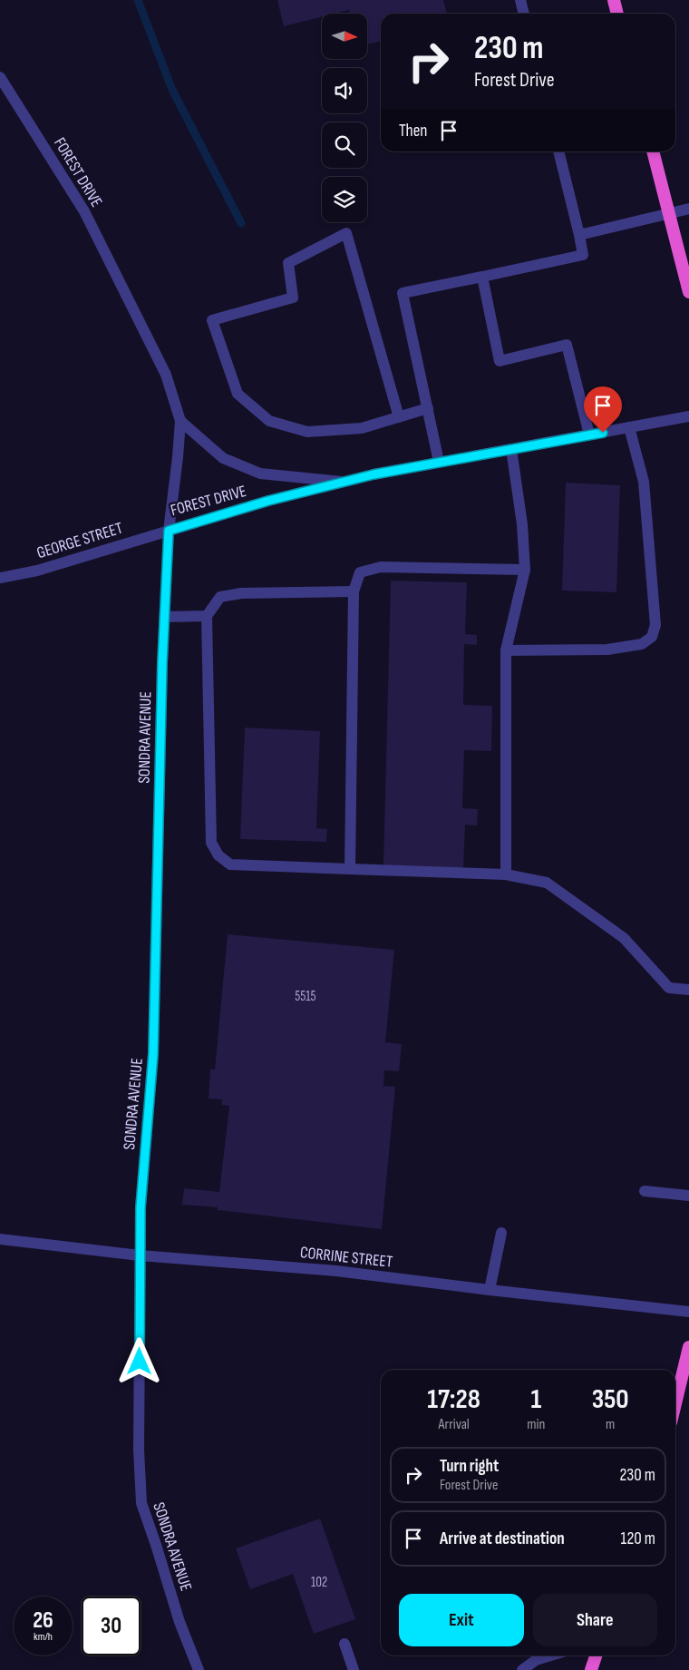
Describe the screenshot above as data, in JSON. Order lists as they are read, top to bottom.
{
  "streets": {
    "street": [
      "FOREST DRIVE",
      "GEORGE STREET",
      "SONDRA AVENUE",
      "CORRINE STREET"
    ]
  },
  "crossings": [
    ["FOREST DRIVE", "GEORGE STREET"],
    ["FOREST DRIVE", "SONDRA AVENUE"],
    ["GEORGE STREET", "SONDRA AVENUE"],
    ["SONDRA AVENUE", "CORRINE STREET"]
  ],
  "house_numbers": ["5515", "102"],
  "north": "right",
  "page": {
    "turn": ["230 m", "Forest Drive"],
    "then": "Then",
    "eta": [
      "17:28",
      "Arrival",
      "1",
      "min",
      "350",
      "m"
    ],
    "list": [
      {
        "name": "Turn right",
        "note": "Forest Drive",
        "value": "230 m"
      },
      {
        "name": "Arrive at destination",
        "value": "120 m"
      }
    ],
    "buttons": ["Exit", "Share"],
    "speed": "26 km/h",
    "limit": "30"
  }
}
